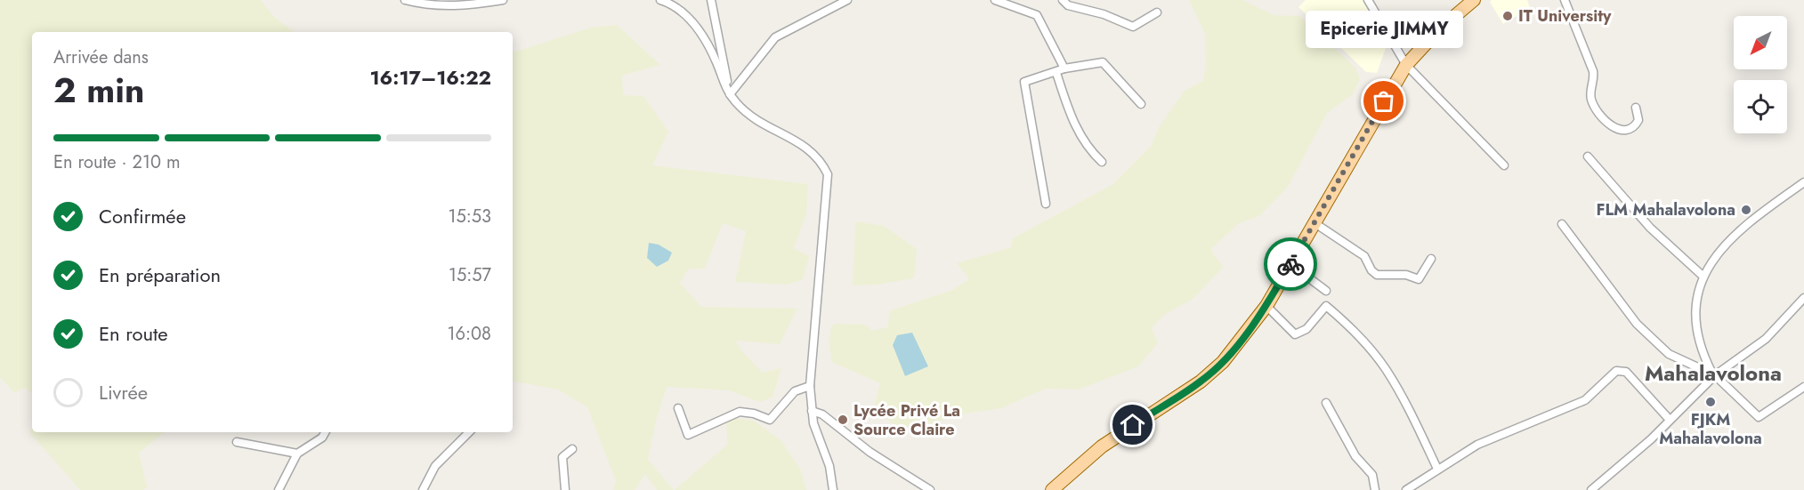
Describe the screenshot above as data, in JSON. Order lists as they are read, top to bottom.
{
  "districts": ["Mahalavolona"],
  "places": [
    "IT University",
    "Epicerie JIMMY",
    "FLM Mahalavolona",
    "FJKM Mahalavolona",
    "Lycée Privé La Source Claire"
  ],
  "north": "bottom left",
  "page": {
    "bubble": "Epicerie JIMMY",
    "heading": ["2 min", "Arrivée dans", "16:17–16:22"],
    "bar": "En route · 210 m",
    "list": [
      ["Confirmée", "15:53"],
      ["En préparation", "15:57"],
      ["En route", "16:08"],
      "Livrée"
    ]
  }
}
